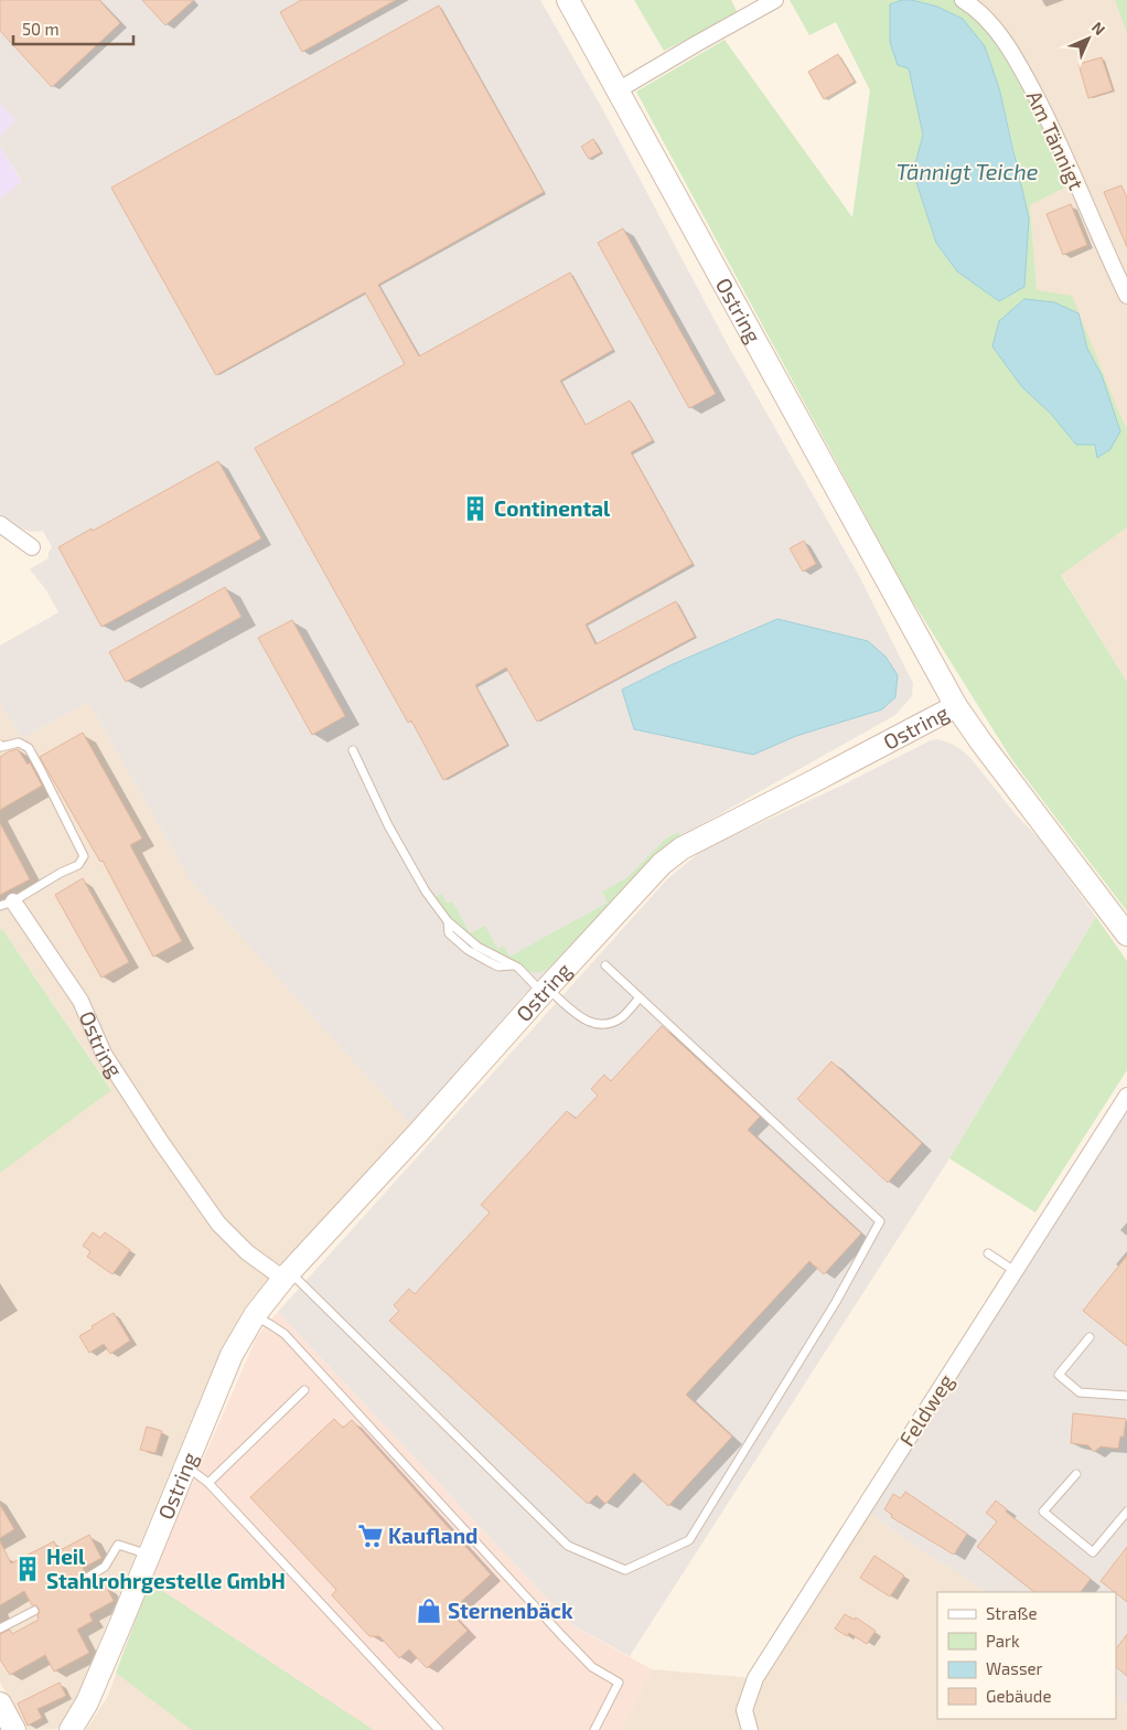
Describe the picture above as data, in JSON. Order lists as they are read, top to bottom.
{
  "streets": {
    "main road": ["Ostring"],
    "street": ["Am Tännigt", "Feldweg"]
  },
  "water": ["Tännigt Teiche"],
  "places": {
    "building": ["Continental", "Heil Stahlrohrgestelle GmbH"],
    "supermarket": ["Kaufland"],
    "shop": ["Sternenbäck"]
  },
  "legend": [
    "Straße",
    "Park",
    "Wasser",
    "Gebäude"
  ],
  "scale_bar": "50 m",
  "north": "top right"
}
